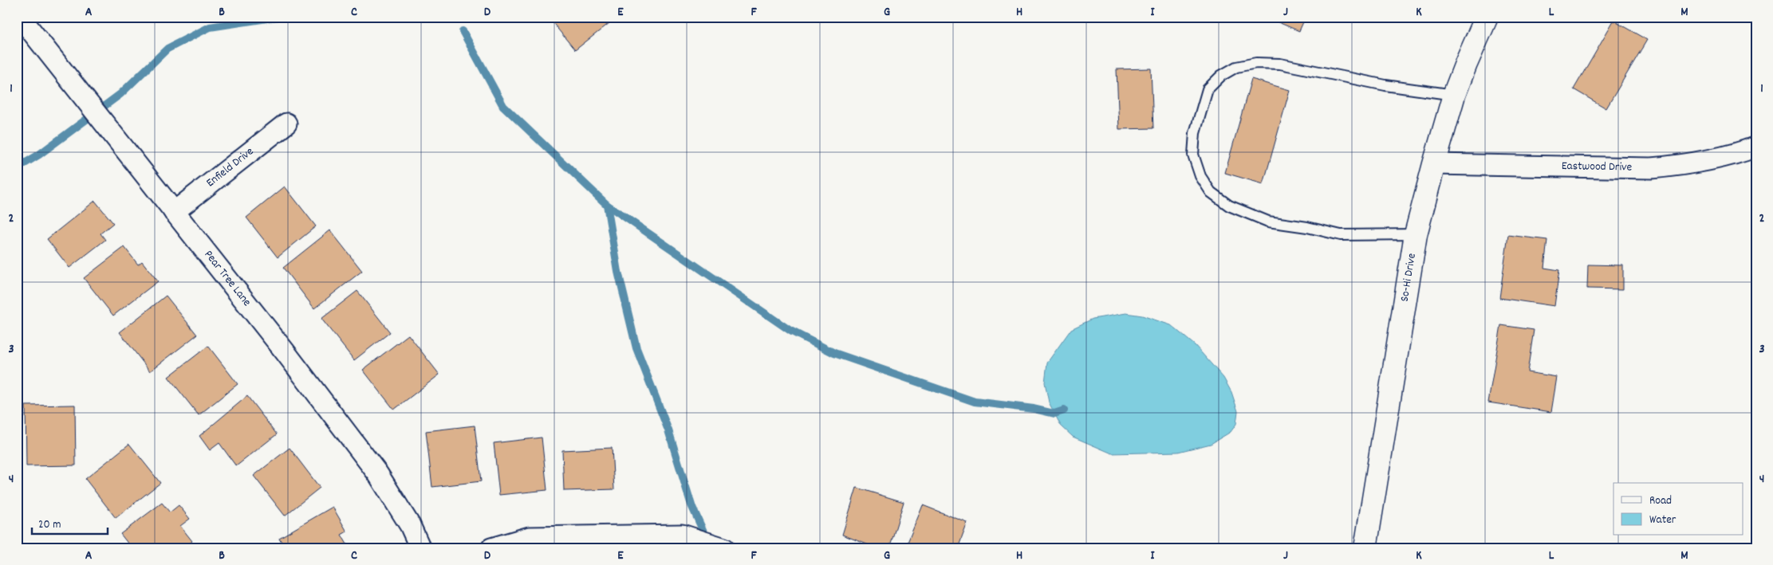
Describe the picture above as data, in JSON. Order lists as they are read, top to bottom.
{
  "streets": {
    "street": [
      "Enfield Drive",
      "Eastwood Drive",
      "So-Hi Drive",
      "Pear Tree Lane"
    ]
  },
  "crossings": [
    ["Enfield Drive", "Pear Tree Lane"],
    ["Eastwood Drive", "So-Hi Drive"]
  ],
  "legend": ["Road", "Water"],
  "scale_bar": "20 m",
  "grid": {
    "columns": [
      "A",
      "B",
      "C",
      "D",
      "E",
      "F",
      "G",
      "H",
      "I",
      "J",
      "K",
      "L",
      "M"
    ],
    "rows": [
      "1",
      "2",
      "3",
      "4"
    ]
  }
}
